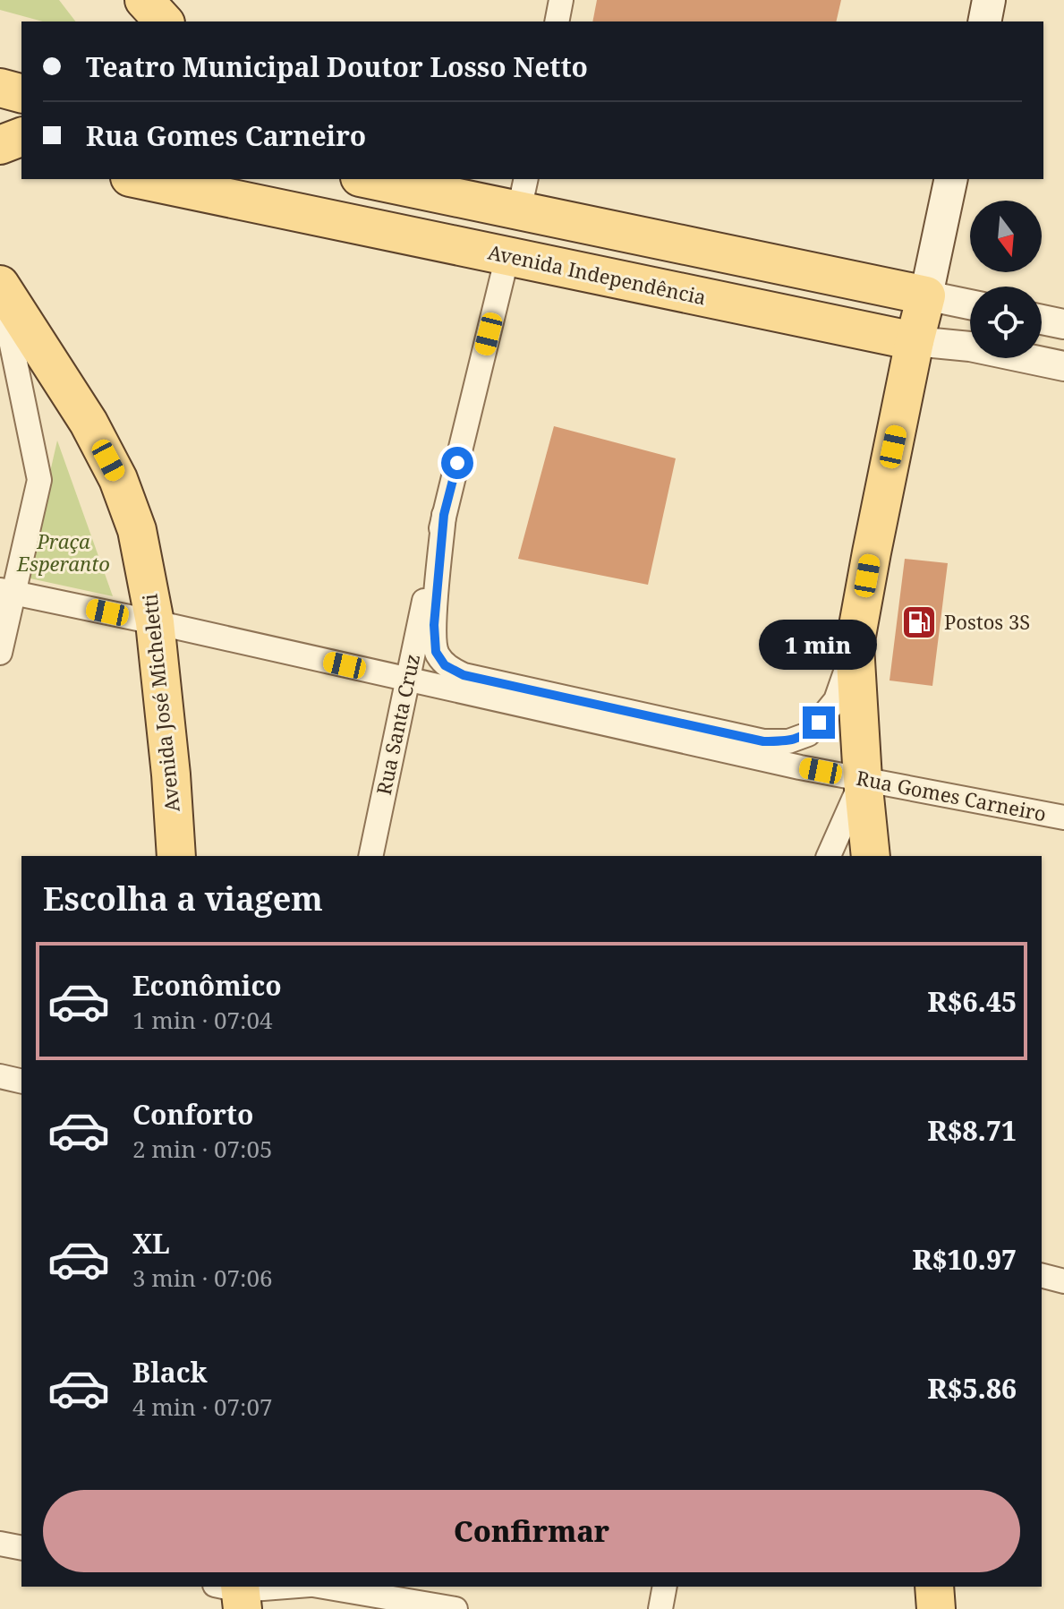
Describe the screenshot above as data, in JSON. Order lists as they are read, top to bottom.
{
  "streets": {
    "main road": ["Avenida Independência", "Avenida José Micheletti"],
    "street": ["Rua Santa Cruz", "Rua Gomes Carneiro"]
  },
  "crossings": [
    ["Avenida Independência", "Rua Santa Cruz"],
    ["Avenida José Micheletti", "Rua Gomes Carneiro"],
    ["Rua Santa Cruz", "Rua Gomes Carneiro"]
  ],
  "parks": ["Praça Esperanto"],
  "places": {
    "fuel station": ["Postos 3S"]
  },
  "north": "bottom",
  "page": {
    "banner": ["Teatro Municipal Doutor Losso Netto", "Rua Gomes Carneiro"],
    "bubble": "1 min",
    "heading": "Escolha a viagem",
    "list": [
      {
        "name": "Econômico",
        "note": "1 min · 07:04",
        "value": "R$6.45"
      },
      {
        "name": "Conforto",
        "note": "2 min · 07:05",
        "value": "R$8.71"
      },
      {
        "name": "XL",
        "note": "3 min · 07:06",
        "value": "R$10.97"
      },
      {
        "name": "Black",
        "note": "4 min · 07:07",
        "value": "R$5.86"
      }
    ],
    "buttons": "Confirmar"
  }
}
